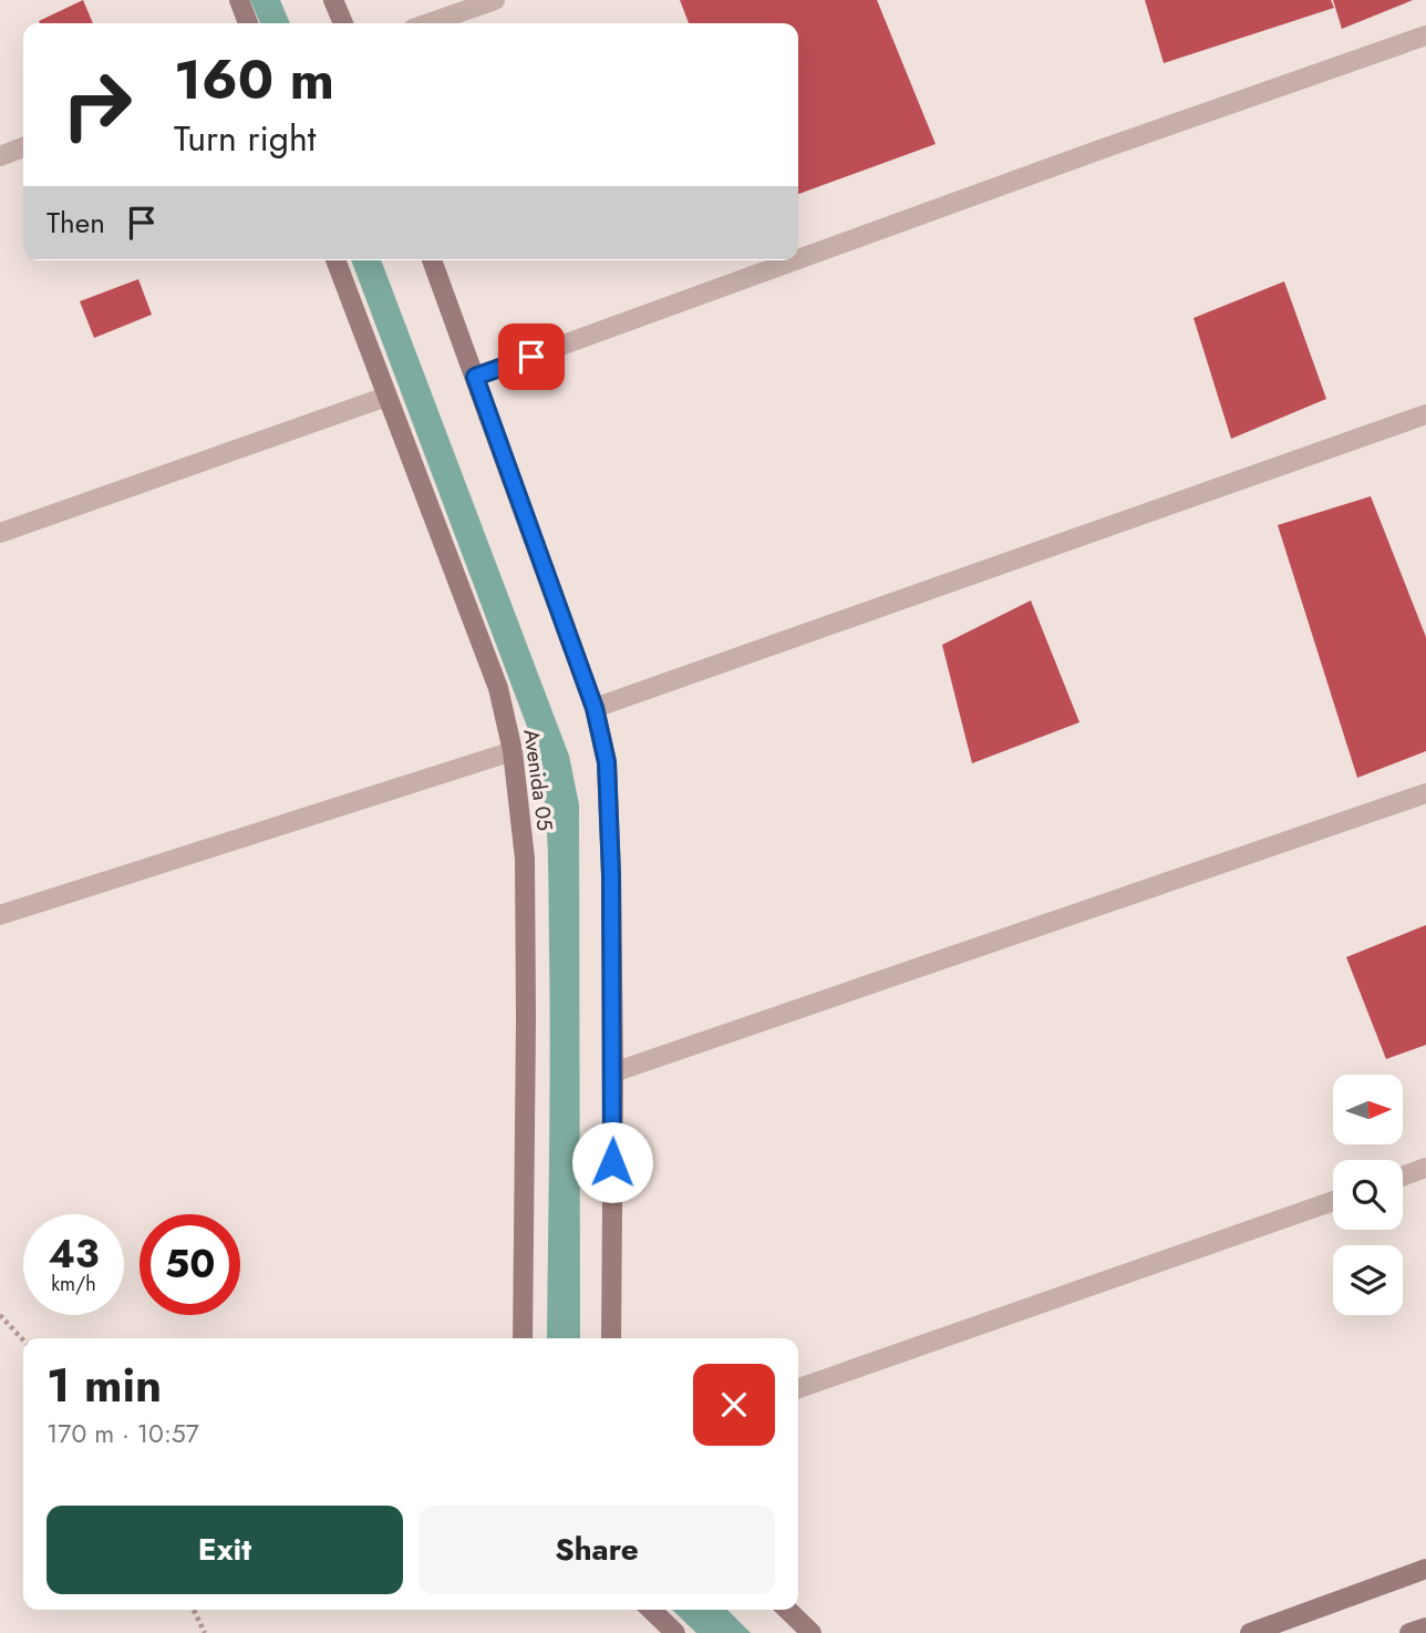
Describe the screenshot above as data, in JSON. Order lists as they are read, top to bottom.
{
  "streets": {
    "main road": ["Avenida 05"]
  },
  "north": "right",
  "page": {
    "turn": ["160 m", "Turn right"],
    "then": "Then",
    "speed": "43 km/h",
    "limit": "50",
    "heading": ["1 min", "170 m · 10:57"],
    "buttons": ["Exit", "Share"]
  }
}
